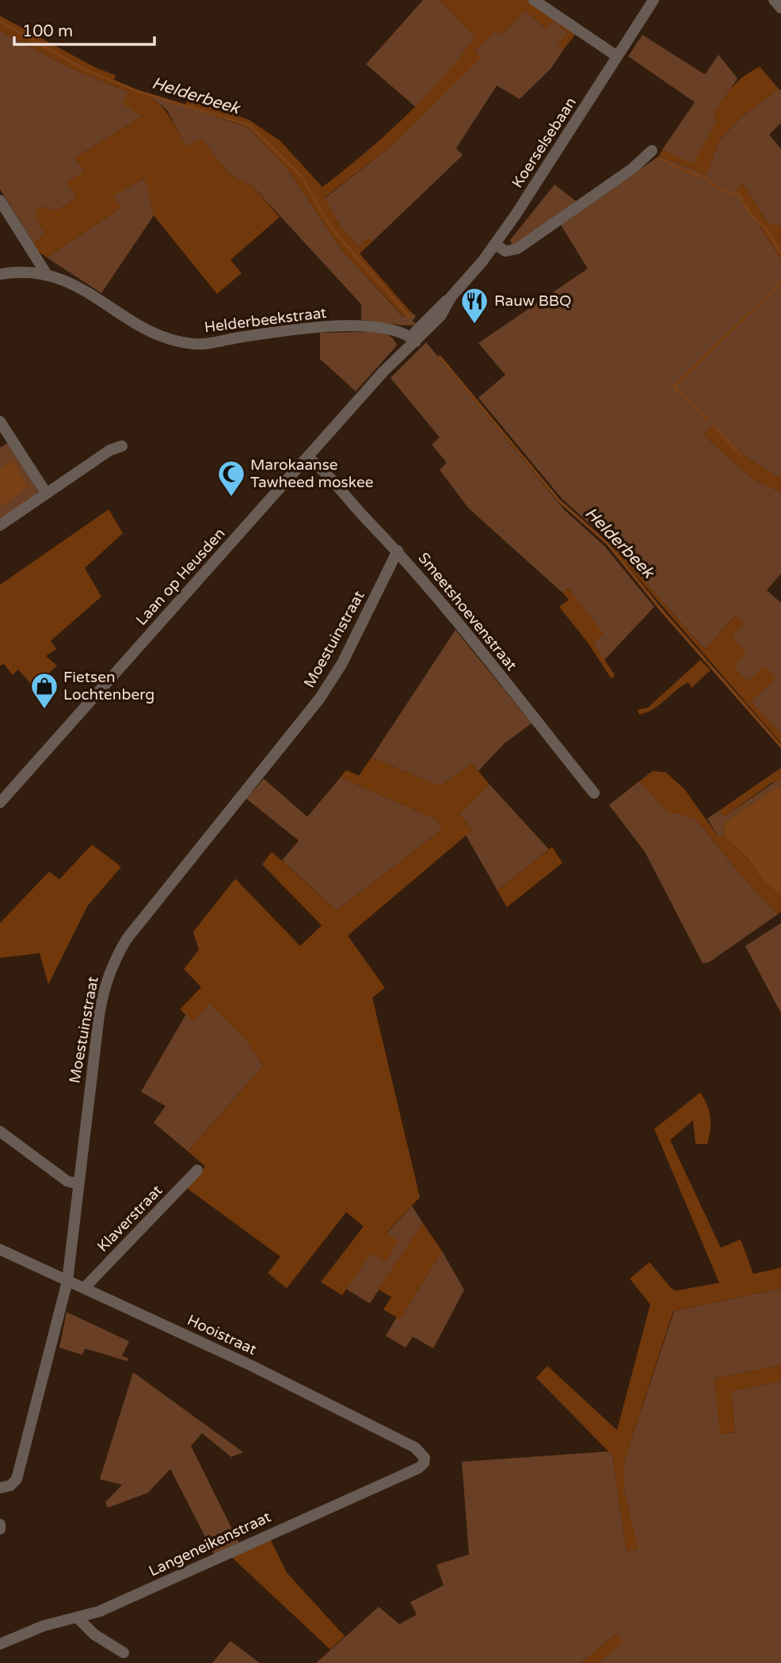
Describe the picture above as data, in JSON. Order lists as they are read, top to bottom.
{
  "streets": {
    "street": [
      "Koerselsebaan",
      "Helderbeekstraat",
      "Laan op Heusden",
      "Smeetshoevenstraat",
      "Moestuinstraat",
      "Klaverstraat",
      "Hooistraat",
      "Langeneikenstraat"
    ]
  },
  "crossings": [
    ["Koerselsebaan", "Helderbeekstraat"],
    ["Koerselsebaan", "Laan op Heusden"],
    ["Helderbeekstraat", "Laan op Heusden"],
    ["Laan op Heusden", "Smeetshoevenstraat"],
    ["Smeetshoevenstraat", "Moestuinstraat"],
    ["Moestuinstraat", "Hooistraat"],
    ["Klaverstraat", "Hooistraat"],
    ["Hooistraat", "Langeneikenstraat"]
  ],
  "water": ["Helderbeek"],
  "places": {
    "restaurant": ["Rauw BBQ"],
    "mosque": ["Marokaanse Tawheed moskee"],
    "shop": ["Fietsen Lochtenberg"]
  },
  "scale_bar": "100 m"
}
